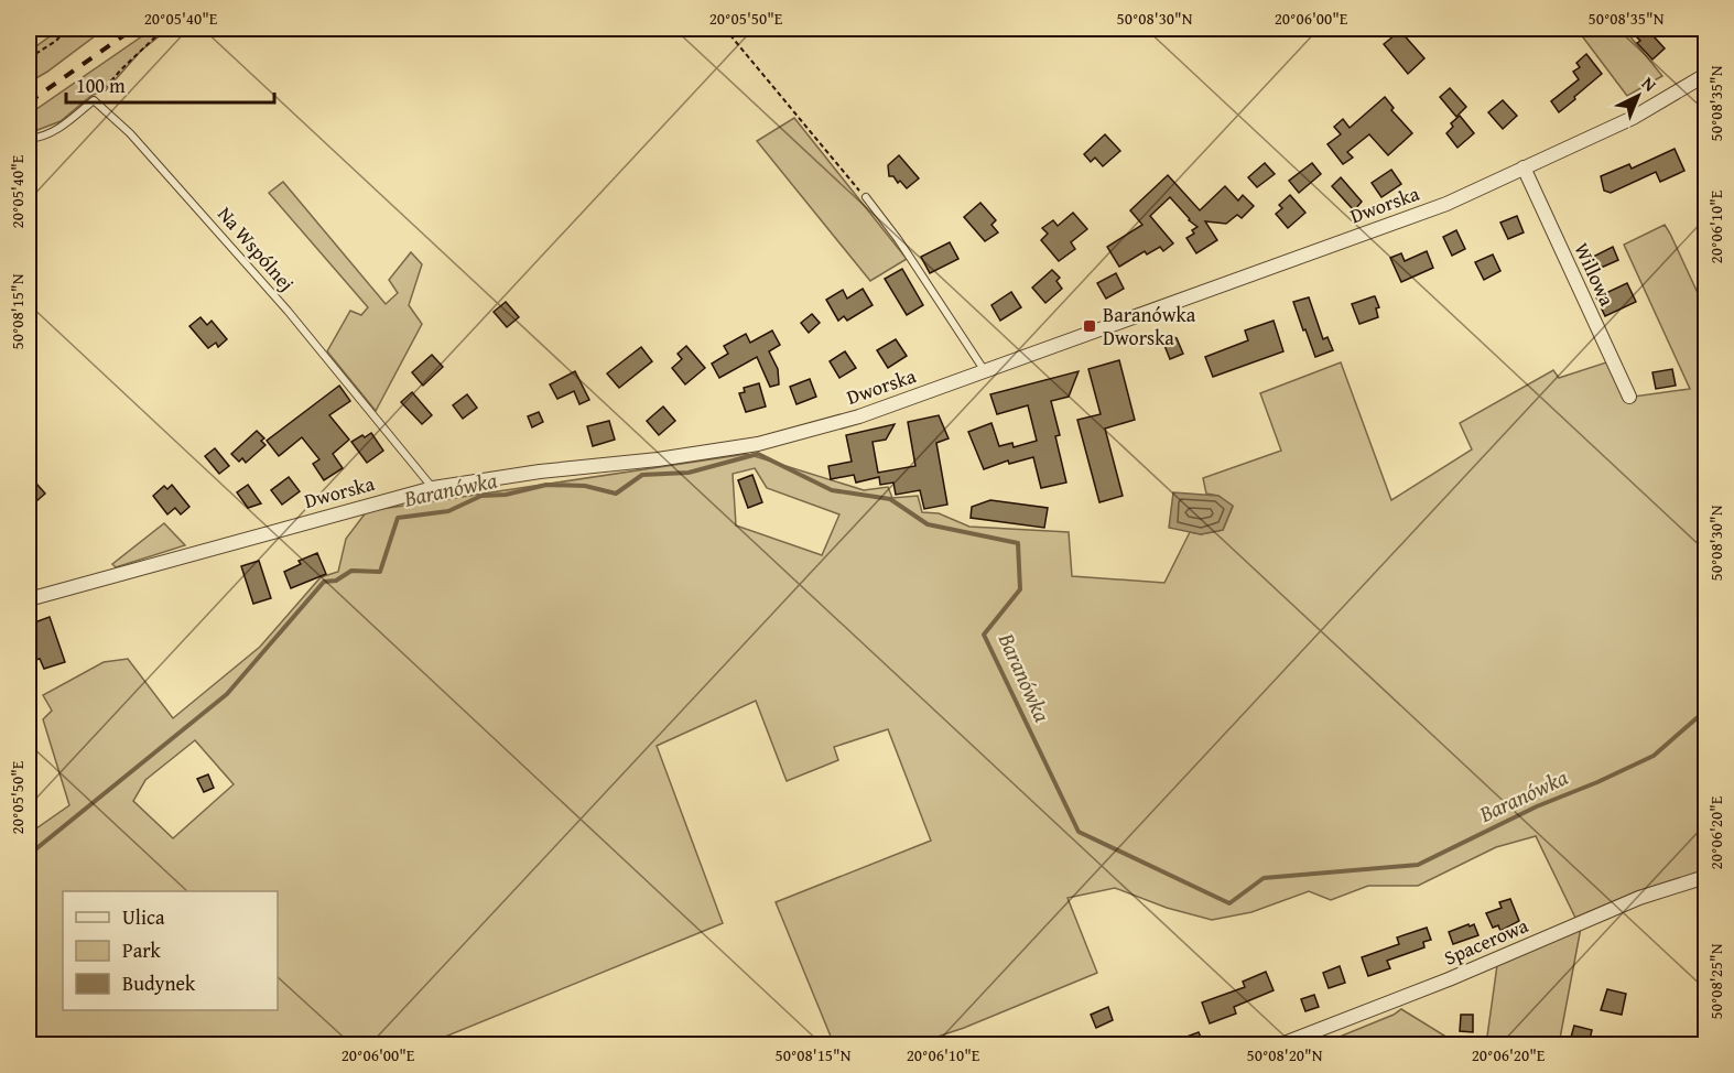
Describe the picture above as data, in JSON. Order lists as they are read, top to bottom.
{
  "streets": {
    "street": ["Dworska", "Willowa", "Spacerowa"],
    "lane": ["Na Wspólnej"]
  },
  "crossings": [
    ["Dworska", "Na Wspólnej"],
    ["Dworska", "Willowa"]
  ],
  "water": ["Baranówka"],
  "places": {
    "transit": ["Baranówka Dworska"]
  },
  "legend": ["Ulica", "Park", "Budynek"],
  "scale_bar": "100 m",
  "north": "top right",
  "coordinates": [
    "20°05'40\"E",
    "20°05'50\"E",
    "50°08'30\"N",
    "20°06'00\"E",
    "50°08'35\"N",
    "20°06'10\"E",
    "50°08'15\"N",
    "20°06'20\"E",
    "50°08'25\"N",
    "50°08'20\"N"
  ]
}
